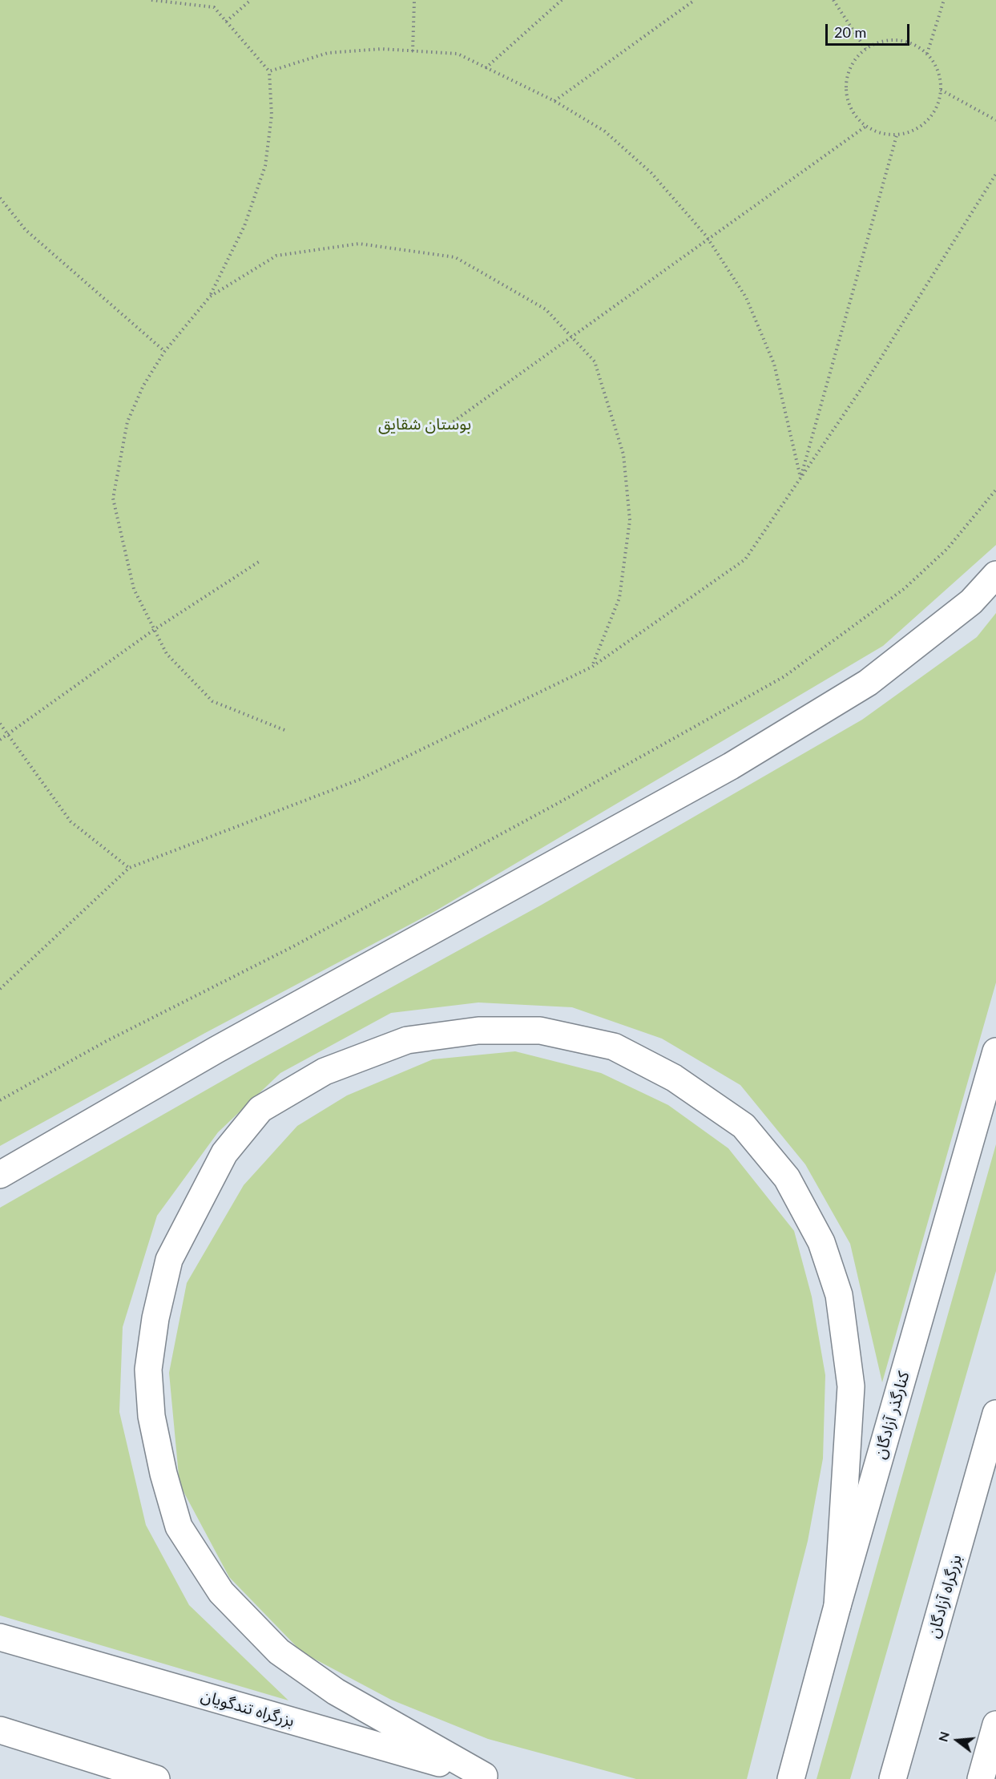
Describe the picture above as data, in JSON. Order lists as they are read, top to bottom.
{
  "streets": {
    "main road": ["کنارگذر آزادگان", "بزرگراه آزادگان", "بزرگراه تندگویان"]
  },
  "parks": ["بوستان شقایق"],
  "scale_bar": "20 m",
  "north": "left"
}
